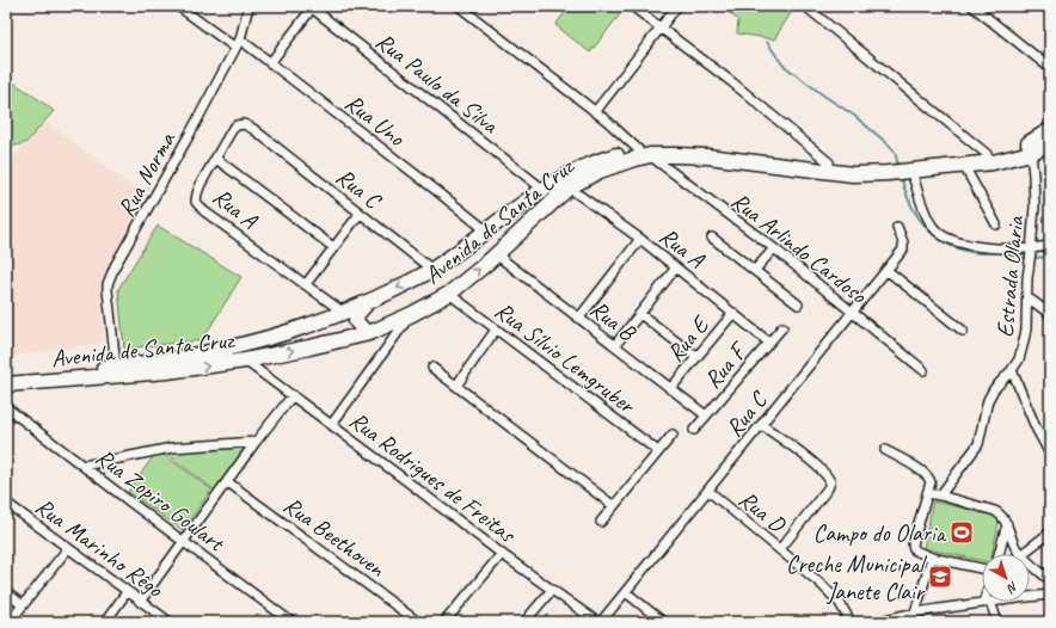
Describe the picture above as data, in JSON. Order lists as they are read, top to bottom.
{
  "streets": {
    "main road": ["Avenida de Santa Cruz"],
    "street": [
      "Rua Paulo da Silva",
      "Rua Uno",
      "Rua Norma",
      "Rua C",
      "Rua A",
      "Rua Arlindo Cardoso",
      "Estrada Olaria",
      "Rua B",
      "Rua E",
      "Rua Sílvio Lemgruber",
      "Rua F",
      "Rua Rodrigues de Freitas",
      "Rua Zopiro Goulart",
      "Rua D",
      "Rua Beethoven",
      "Rua Marinho Rêgo"
    ]
  },
  "crossings": [
    ["Rua Paulo da Silva", "Avenida de Santa Cruz"],
    ["Rua Uno", "Rua Norma"],
    ["Rua Uno", "Avenida de Santa Cruz"],
    ["Rua Norma", "Avenida de Santa Cruz"],
    ["Rua C", "Rua A"],
    ["Rua C", "Avenida de Santa Cruz"],
    ["Rua C", "Rua Arlindo Cardoso"],
    ["Rua C", "Rua D"],
    ["Rua A", "Avenida de Santa Cruz"],
    ["Rua A", "Rua E"],
    ["Rua A", "Rua F"],
    ["Avenida de Santa Cruz", "Rua Arlindo Cardoso"],
    ["Avenida de Santa Cruz", "Estrada Olaria"],
    ["Avenida de Santa Cruz", "Rua B"],
    ["Avenida de Santa Cruz", "Rua Sílvio Lemgruber"],
    ["Avenida de Santa Cruz", "Rua Rodrigues de Freitas"],
    ["Rua B", "Rua E"],
    ["Rua B", "Rua F"]
  ],
  "places": {
    "sports": ["Campo do Olaria"],
    "school or university": ["Creche Municipal Janete Clair"]
  },
  "north": "bottom right"
}
